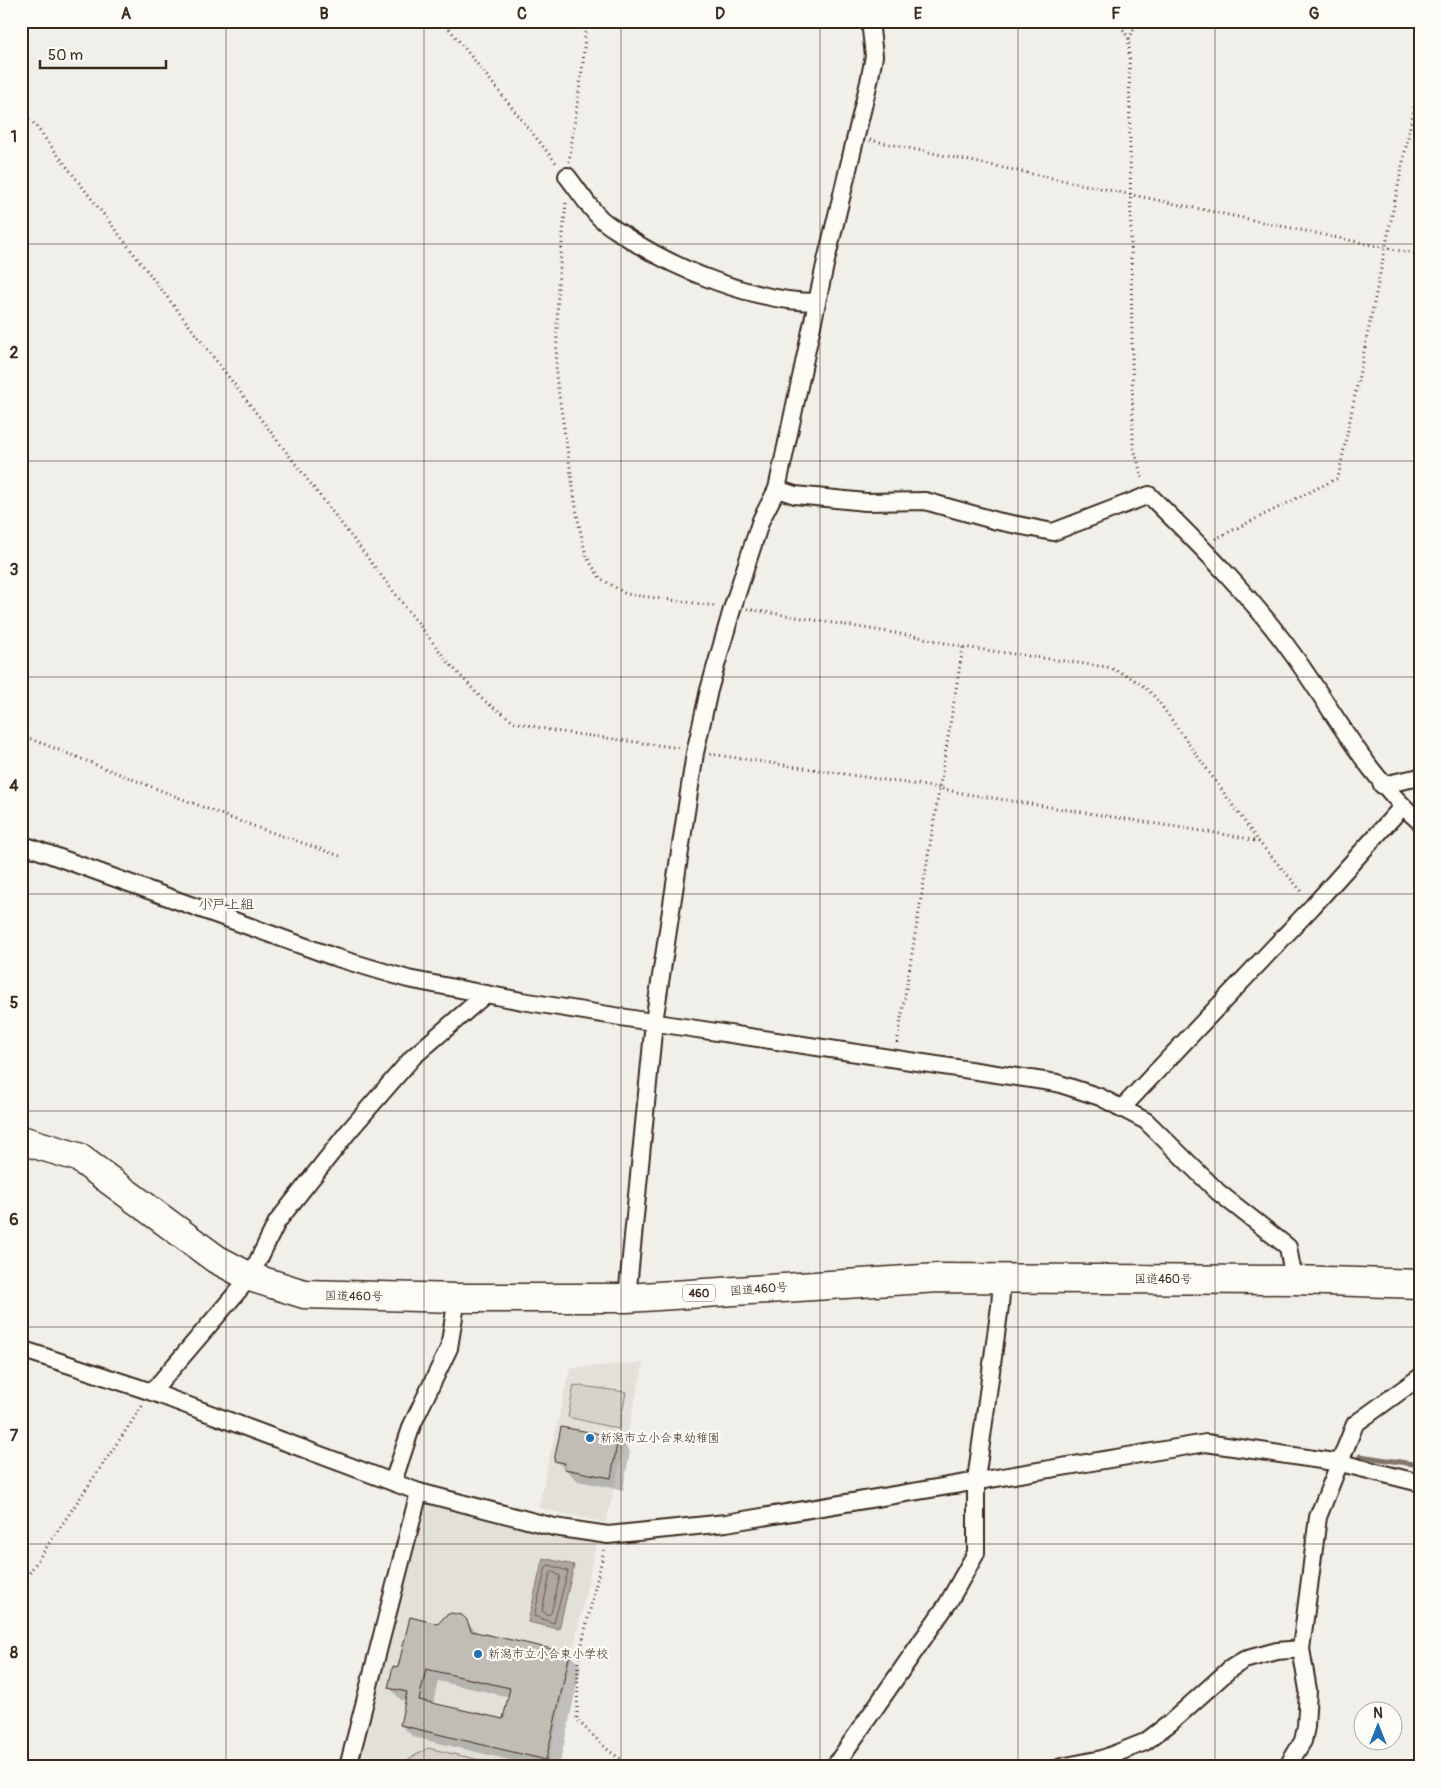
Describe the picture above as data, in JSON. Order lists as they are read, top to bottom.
{
  "streets": {
    "highway": ["国道460号", "460"]
  },
  "districts": ["小戸上組"],
  "places": ["新潟市立小合東幼稚園", "新潟市立小合東小学校"],
  "scale_bar": "50 m",
  "north": "top",
  "grid": {
    "columns": [
      "A",
      "B",
      "C",
      "D",
      "E",
      "F",
      "G"
    ],
    "rows": [
      "1",
      "2",
      "3",
      "4",
      "5",
      "6",
      "7",
      "8"
    ]
  }
}
